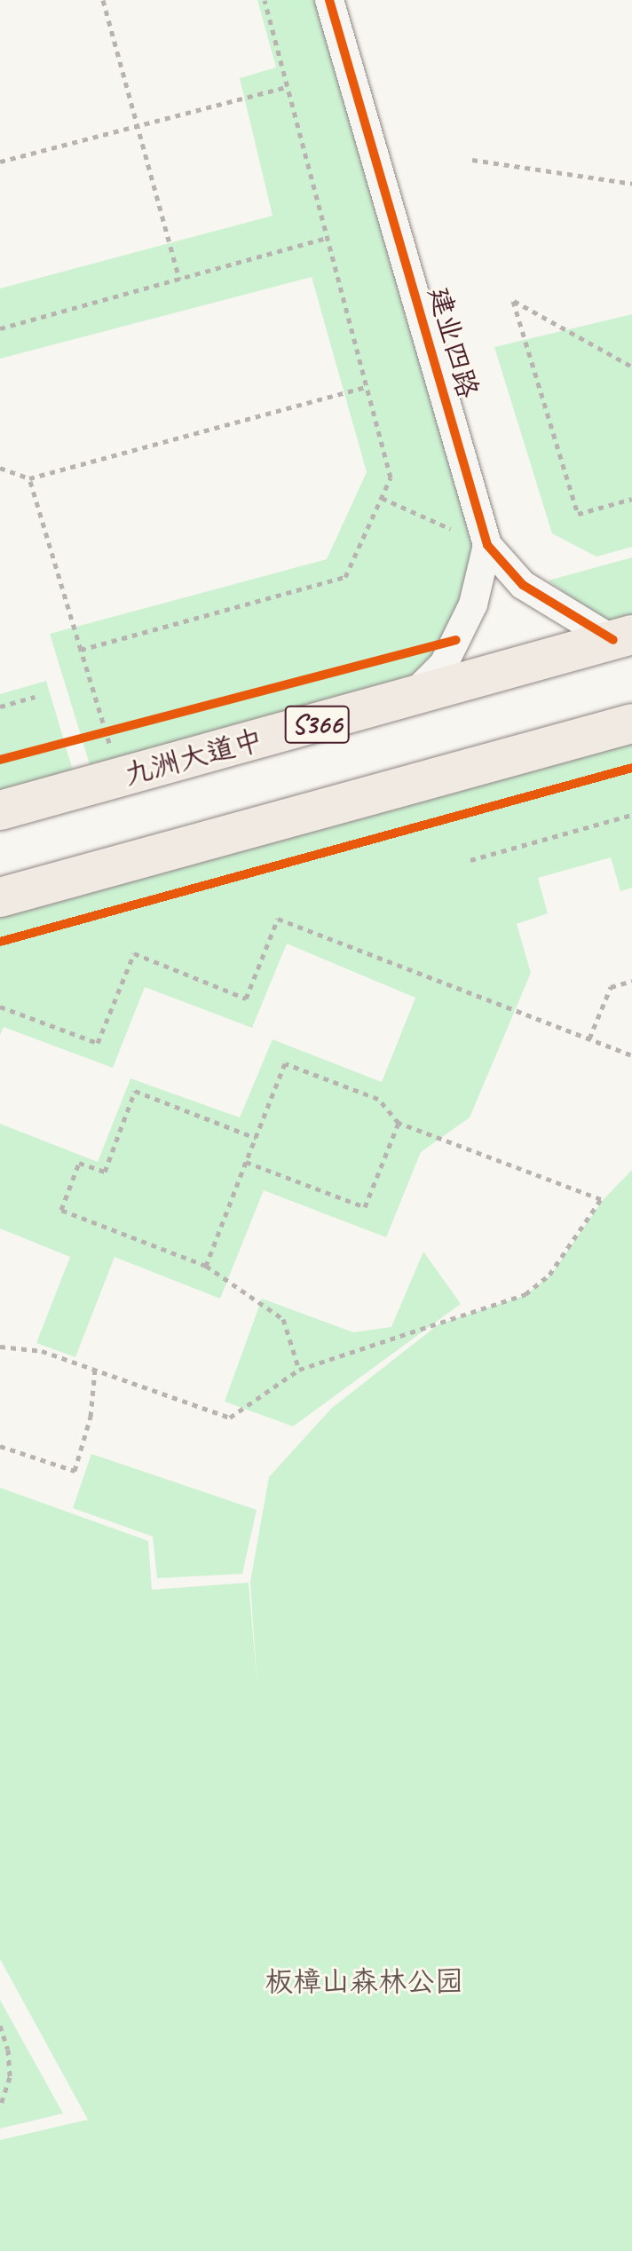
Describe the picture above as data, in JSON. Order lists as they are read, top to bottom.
{
  "streets": {
    "main road": ["S366", "九洲大道中"],
    "street": ["建业四路"]
  },
  "crossings": [
    ["建业四路", "九洲大道中"]
  ],
  "parks": ["板樟山森林公园"]
}
